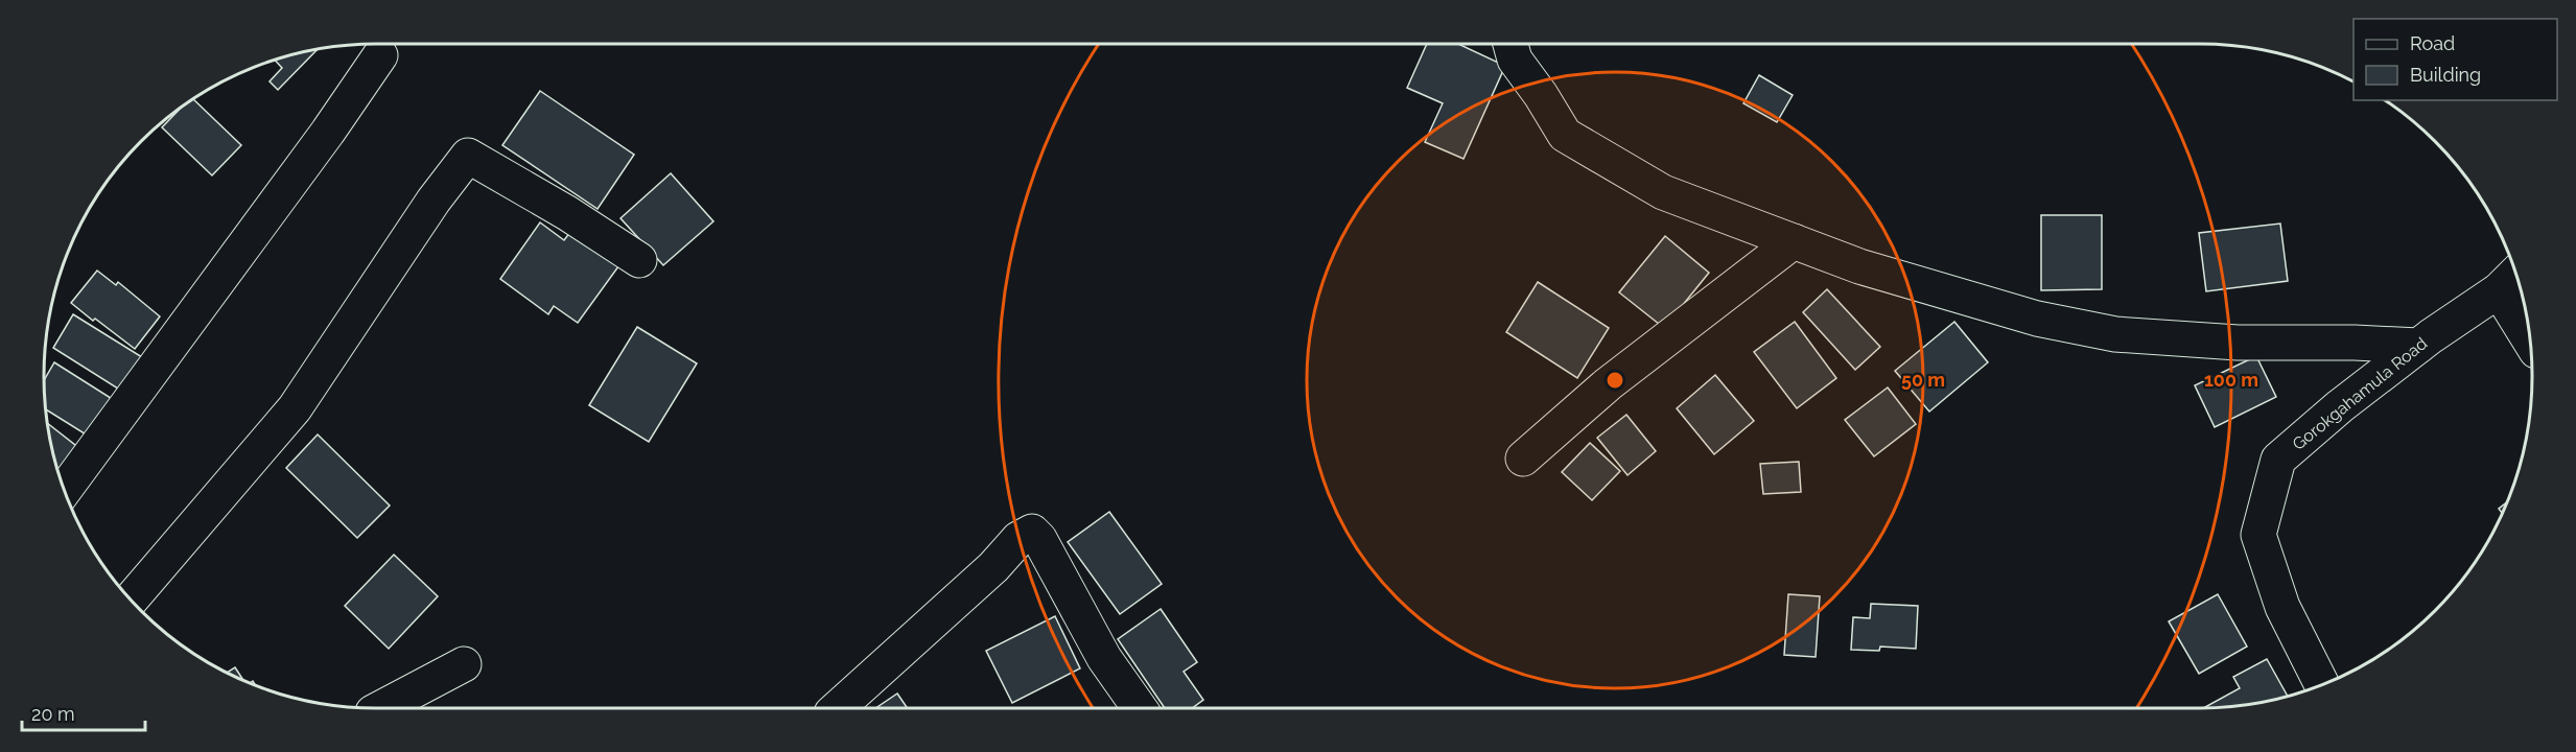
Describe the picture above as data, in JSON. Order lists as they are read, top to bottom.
{
  "streets": {
    "street": ["Gorokgahamula Road"]
  },
  "legend": ["Road", "Building"],
  "scale_bar": "20 m",
  "rings": ["50 m", "100 m"]
}
